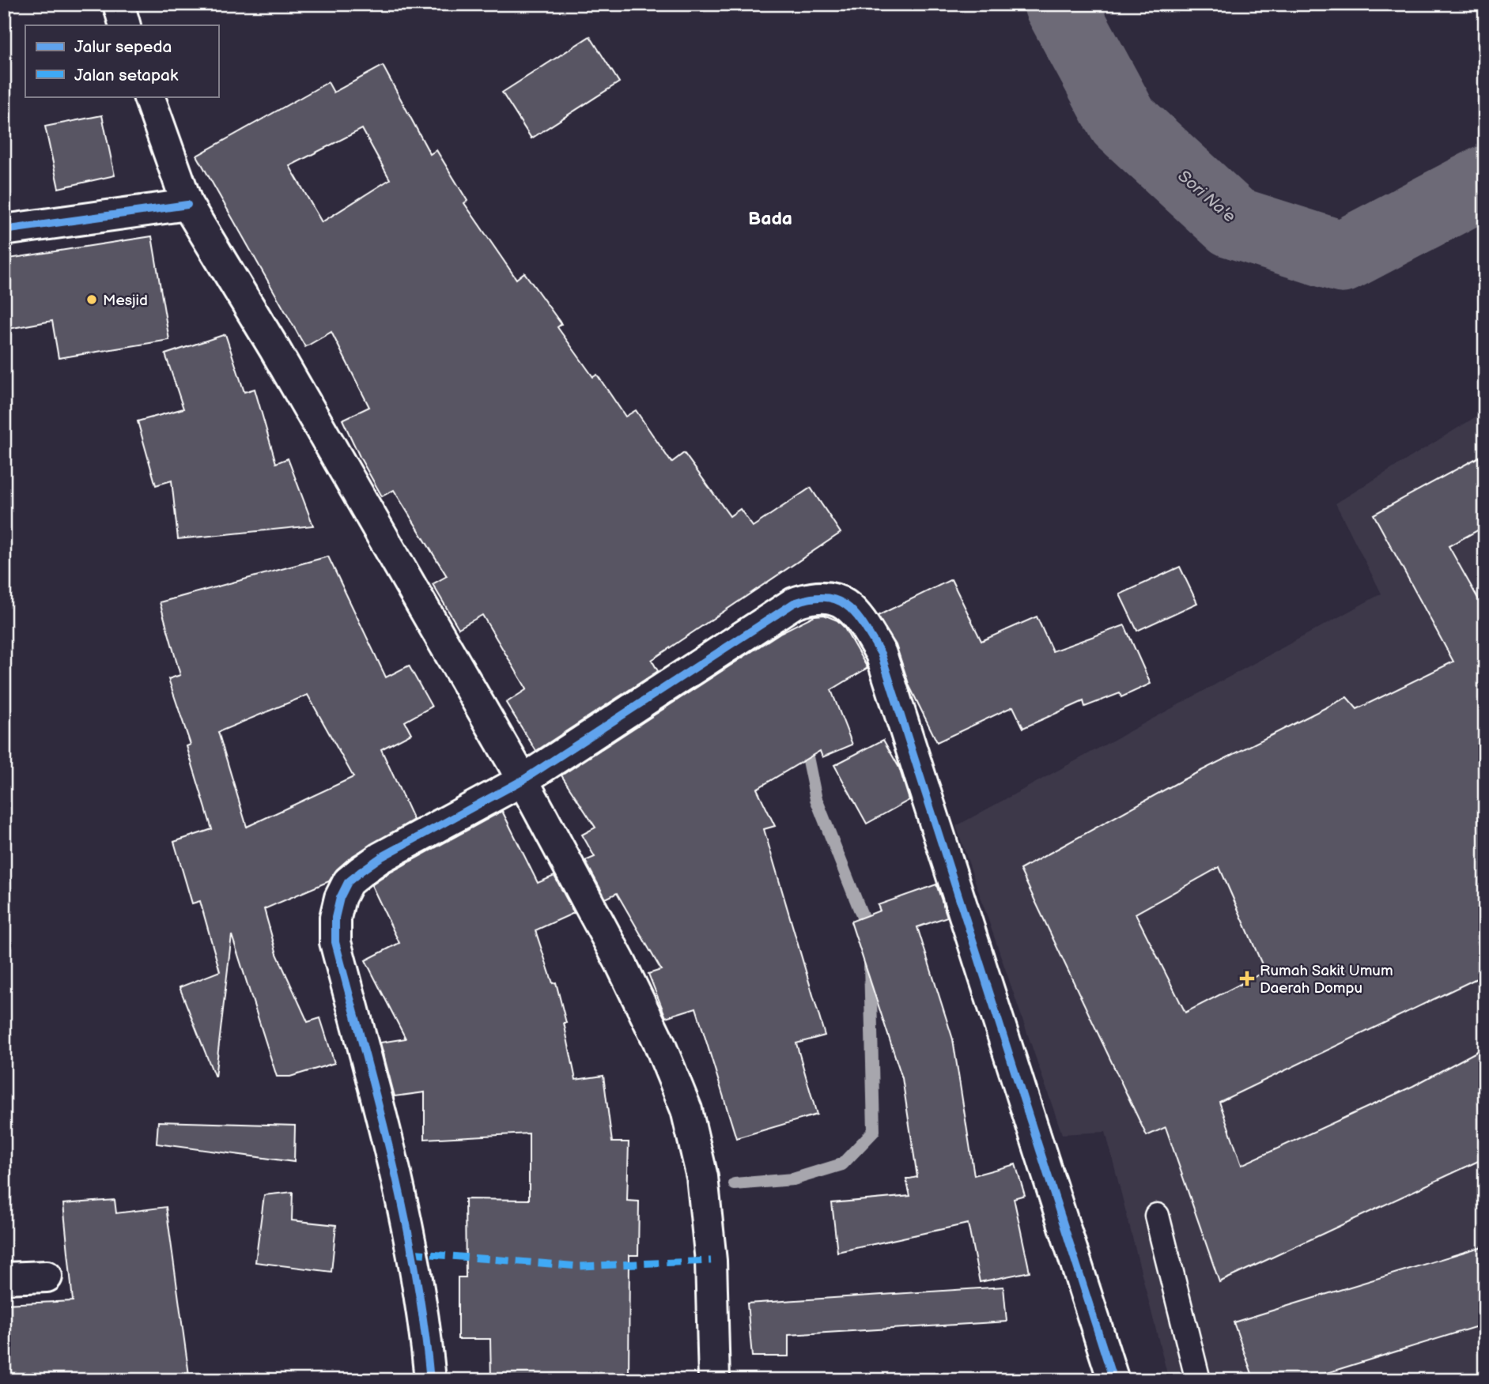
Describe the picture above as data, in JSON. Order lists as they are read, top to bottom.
{
  "districts": ["Bada"],
  "water": ["Sori Na'e"],
  "places": {
    "other": ["Mesjid"],
    "health": ["Rumah Sakit Umum Daerah Dompu"]
  },
  "legend": ["Jalur sepeda", "Jalan setapak"]
}
